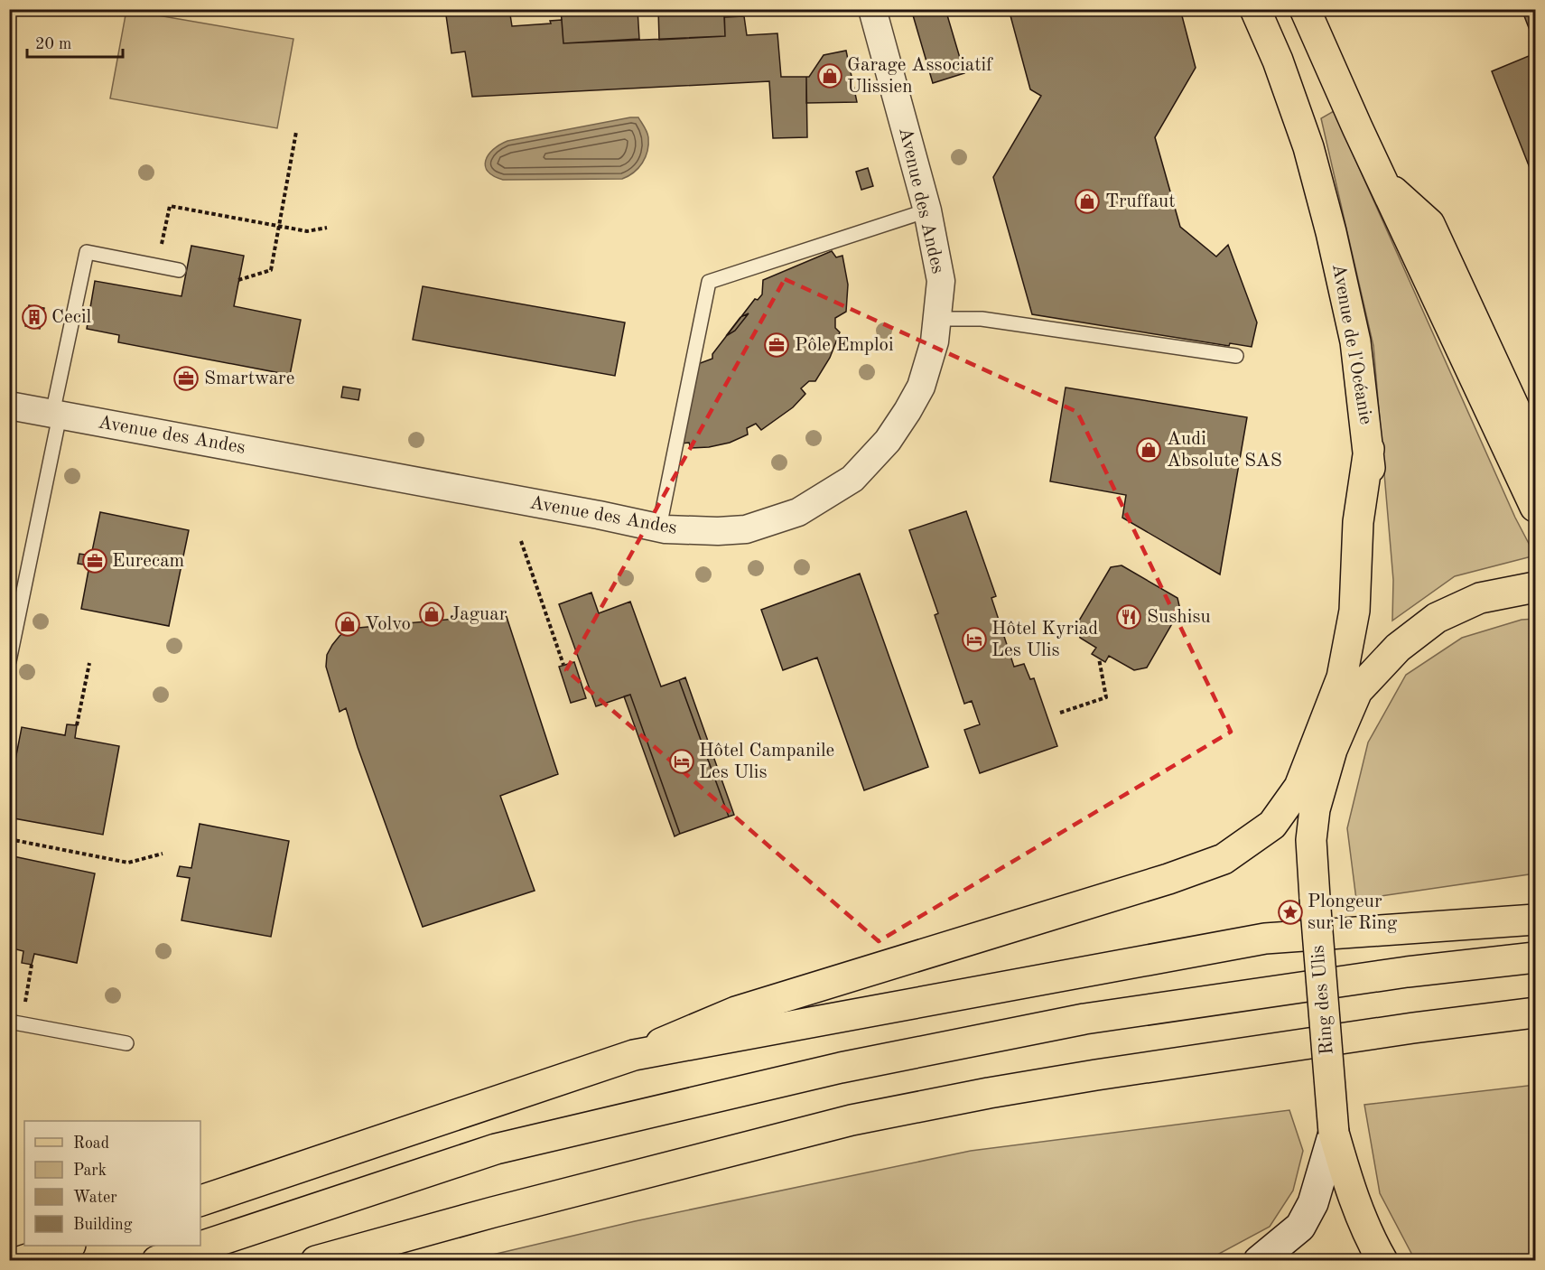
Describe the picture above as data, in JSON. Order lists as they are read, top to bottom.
{
  "streets": {
    "main road": ["Avenue de l'Océanie", "Ring des Ulis"],
    "street": ["Avenue des Andes"]
  },
  "crossings": [
    ["Avenue de l'Océanie", "Ring des Ulis"]
  ],
  "places": {
    "shop": [
      "Garage Associatif Ulissien",
      "Truffaut",
      "Audi Absolute SAS",
      "Jaguar",
      "Volvo"
    ],
    "building": ["Cecil"],
    "office": ["Pôle Emploi", "Smartware", "Eurecam"],
    "restaurant": ["Sushisu"],
    "hotel": ["Hôtel Kyriad Les Ulis", "Hôtel Campanile Les Ulis"],
    "place": ["Plongeur sur le Ring"]
  },
  "legend": [
    "Road",
    "Park",
    "Water",
    "Building"
  ],
  "scale_bar": "20 m"
}
